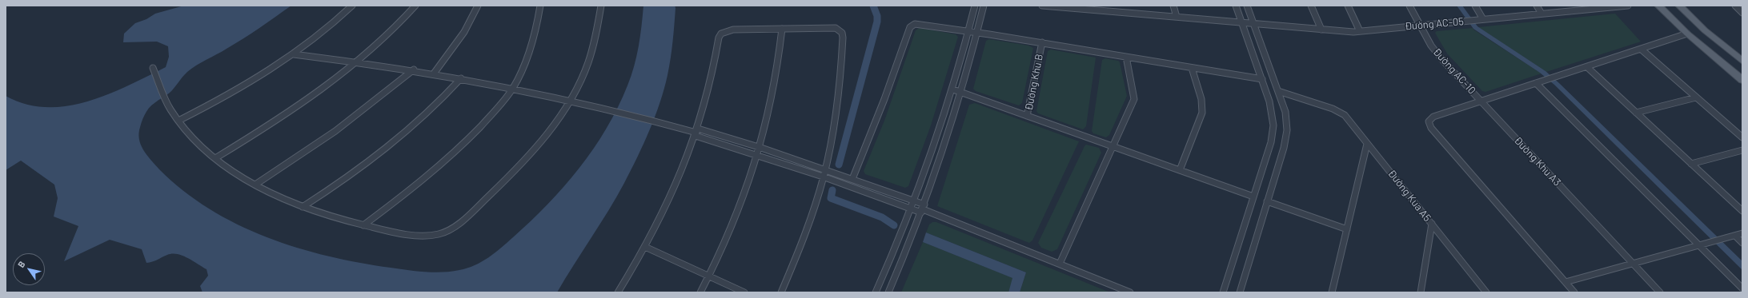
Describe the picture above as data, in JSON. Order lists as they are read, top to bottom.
{
  "streets": {
    "street": [
      "Đường AC-05",
      "Đường AC-10",
      "Đường Khu B",
      "Đường Khu A3",
      "Đường Kua A5"
    ]
  },
  "crossings": [
    ["Đường AC-05", "Đường AC-10"],
    ["Đường AC-10", "Đường Khu A3"]
  ],
  "north": "top left"
}
